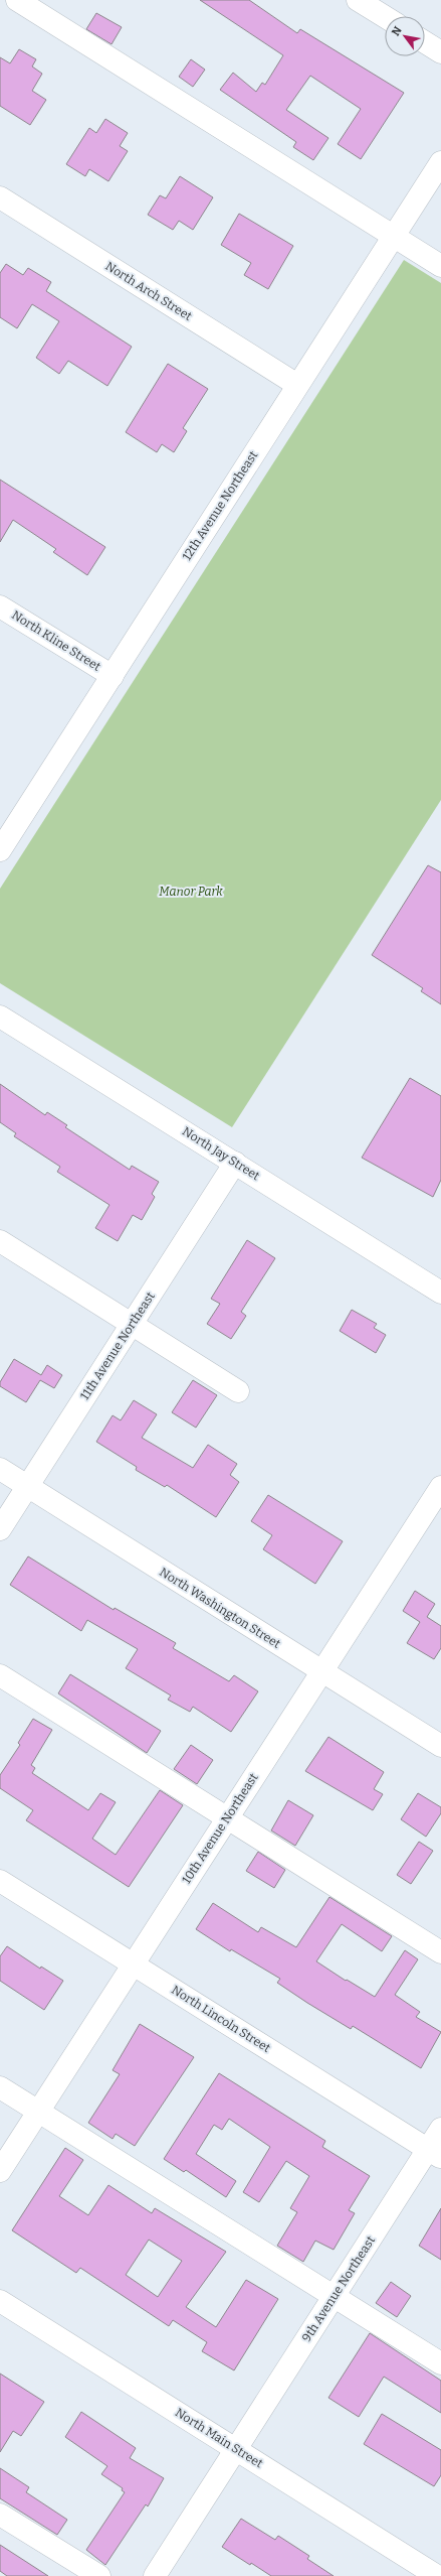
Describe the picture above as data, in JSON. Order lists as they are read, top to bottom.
{
  "streets": {
    "street": [
      "North Arch Street",
      "12th Avenue Northeast",
      "North Kline Street",
      "North Jay Street",
      "11th Avenue Northeast",
      "North Washington Street",
      "10th Avenue Northeast",
      "North Lincoln Street",
      "9th Avenue Northeast",
      "North Main Street"
    ]
  },
  "crossings": [
    ["North Arch Street", "12th Avenue Northeast"],
    ["12th Avenue Northeast", "North Kline Street"],
    ["North Jay Street", "11th Avenue Northeast"],
    ["11th Avenue Northeast", "North Washington Street"],
    ["North Washington Street", "10th Avenue Northeast"],
    ["10th Avenue Northeast", "North Lincoln Street"],
    ["North Lincoln Street", "9th Avenue Northeast"],
    ["9th Avenue Northeast", "North Main Street"]
  ],
  "parks": ["Manor Park"],
  "north": "top left"
}
